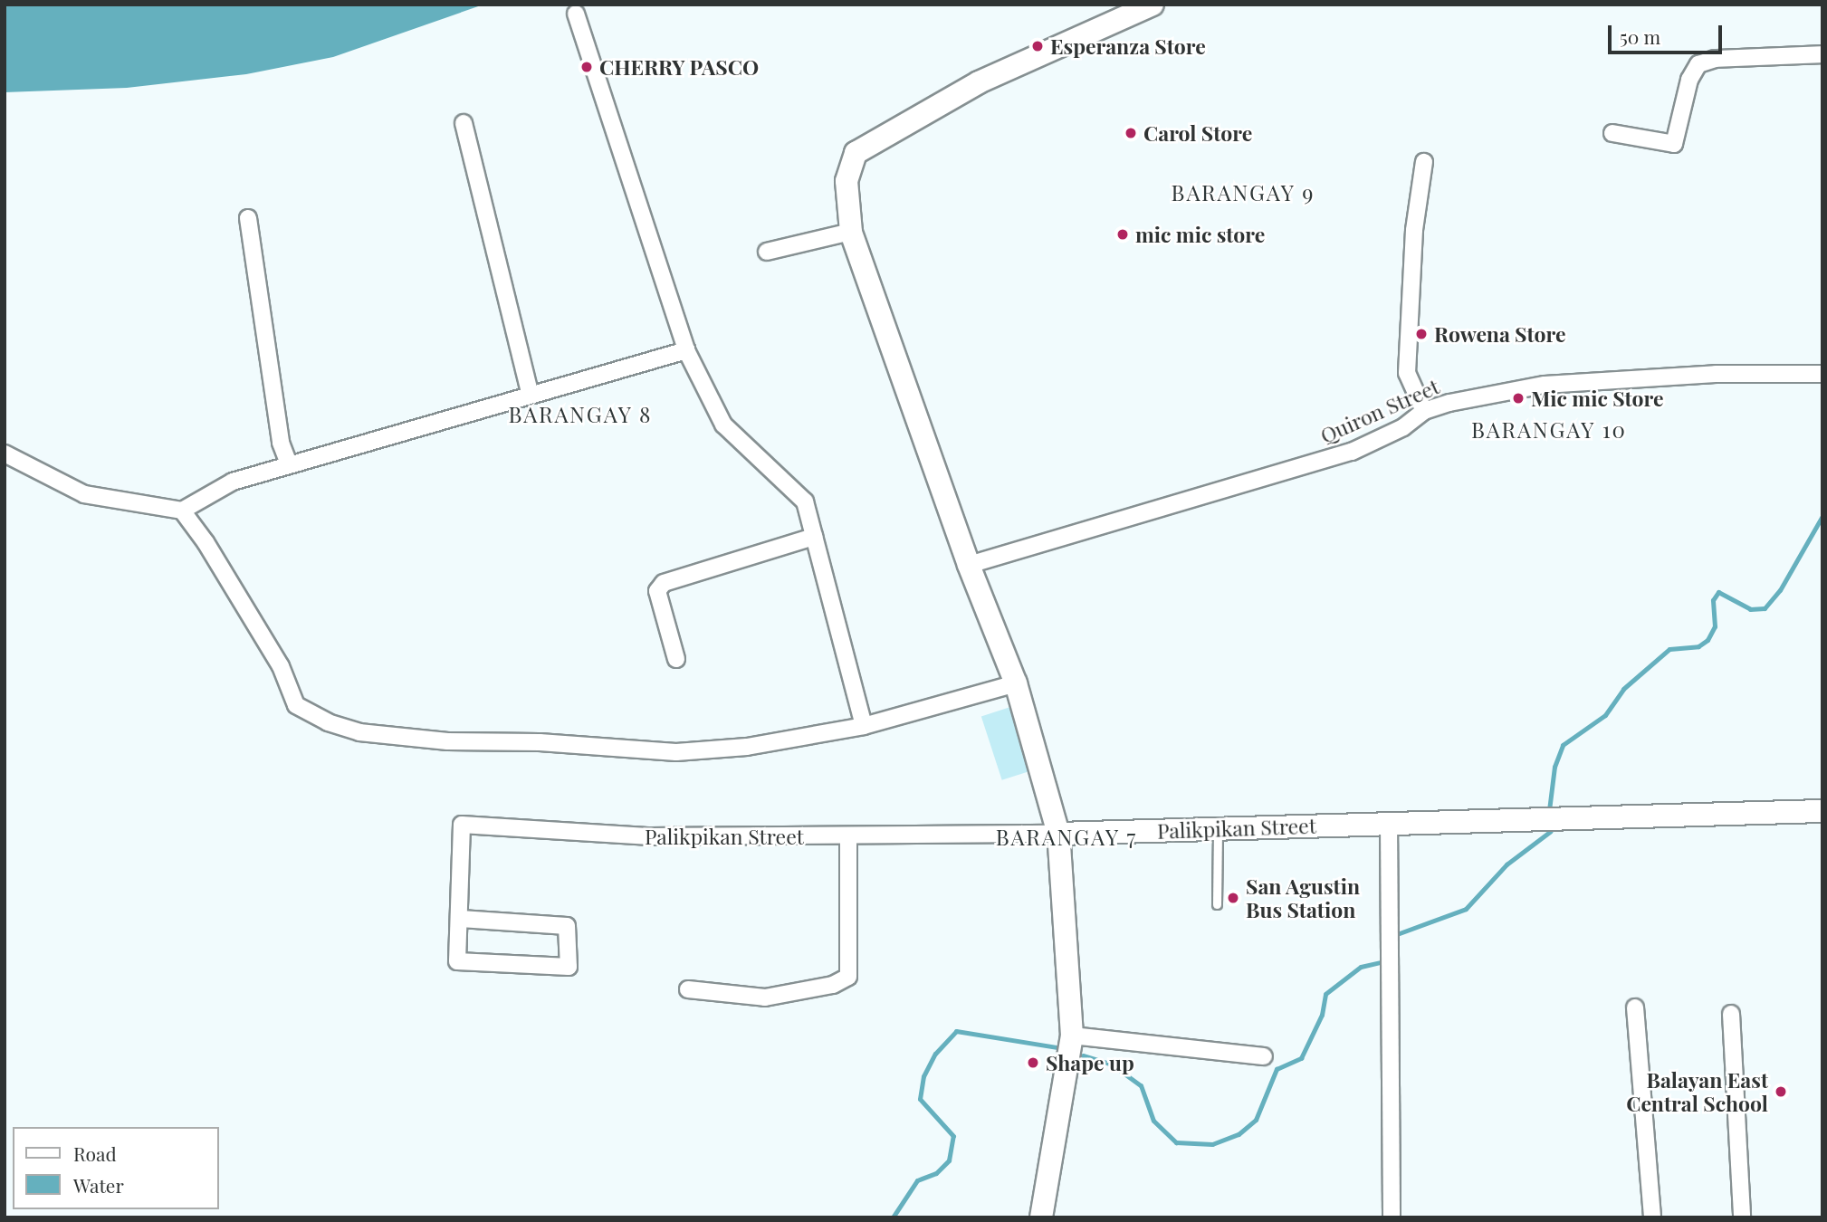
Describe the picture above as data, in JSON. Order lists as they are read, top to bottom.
{
  "streets": {
    "street": ["Quiron Street", "Palikpikan Street"]
  },
  "districts": [
    "BARANGAY 9",
    "BARANGAY 8",
    "BARANGAY 10",
    "BARANGAY 7"
  ],
  "places": [
    "Esperanza Store",
    "CHERRY PASCO",
    "Carol Store",
    "mic mic store",
    "Rowena Store",
    "Mic mic Store",
    "San Agustin Bus Station",
    "Shape up",
    "Balayan East Central School"
  ],
  "legend": ["Road", "Water"],
  "scale_bar": "50 m"
}
